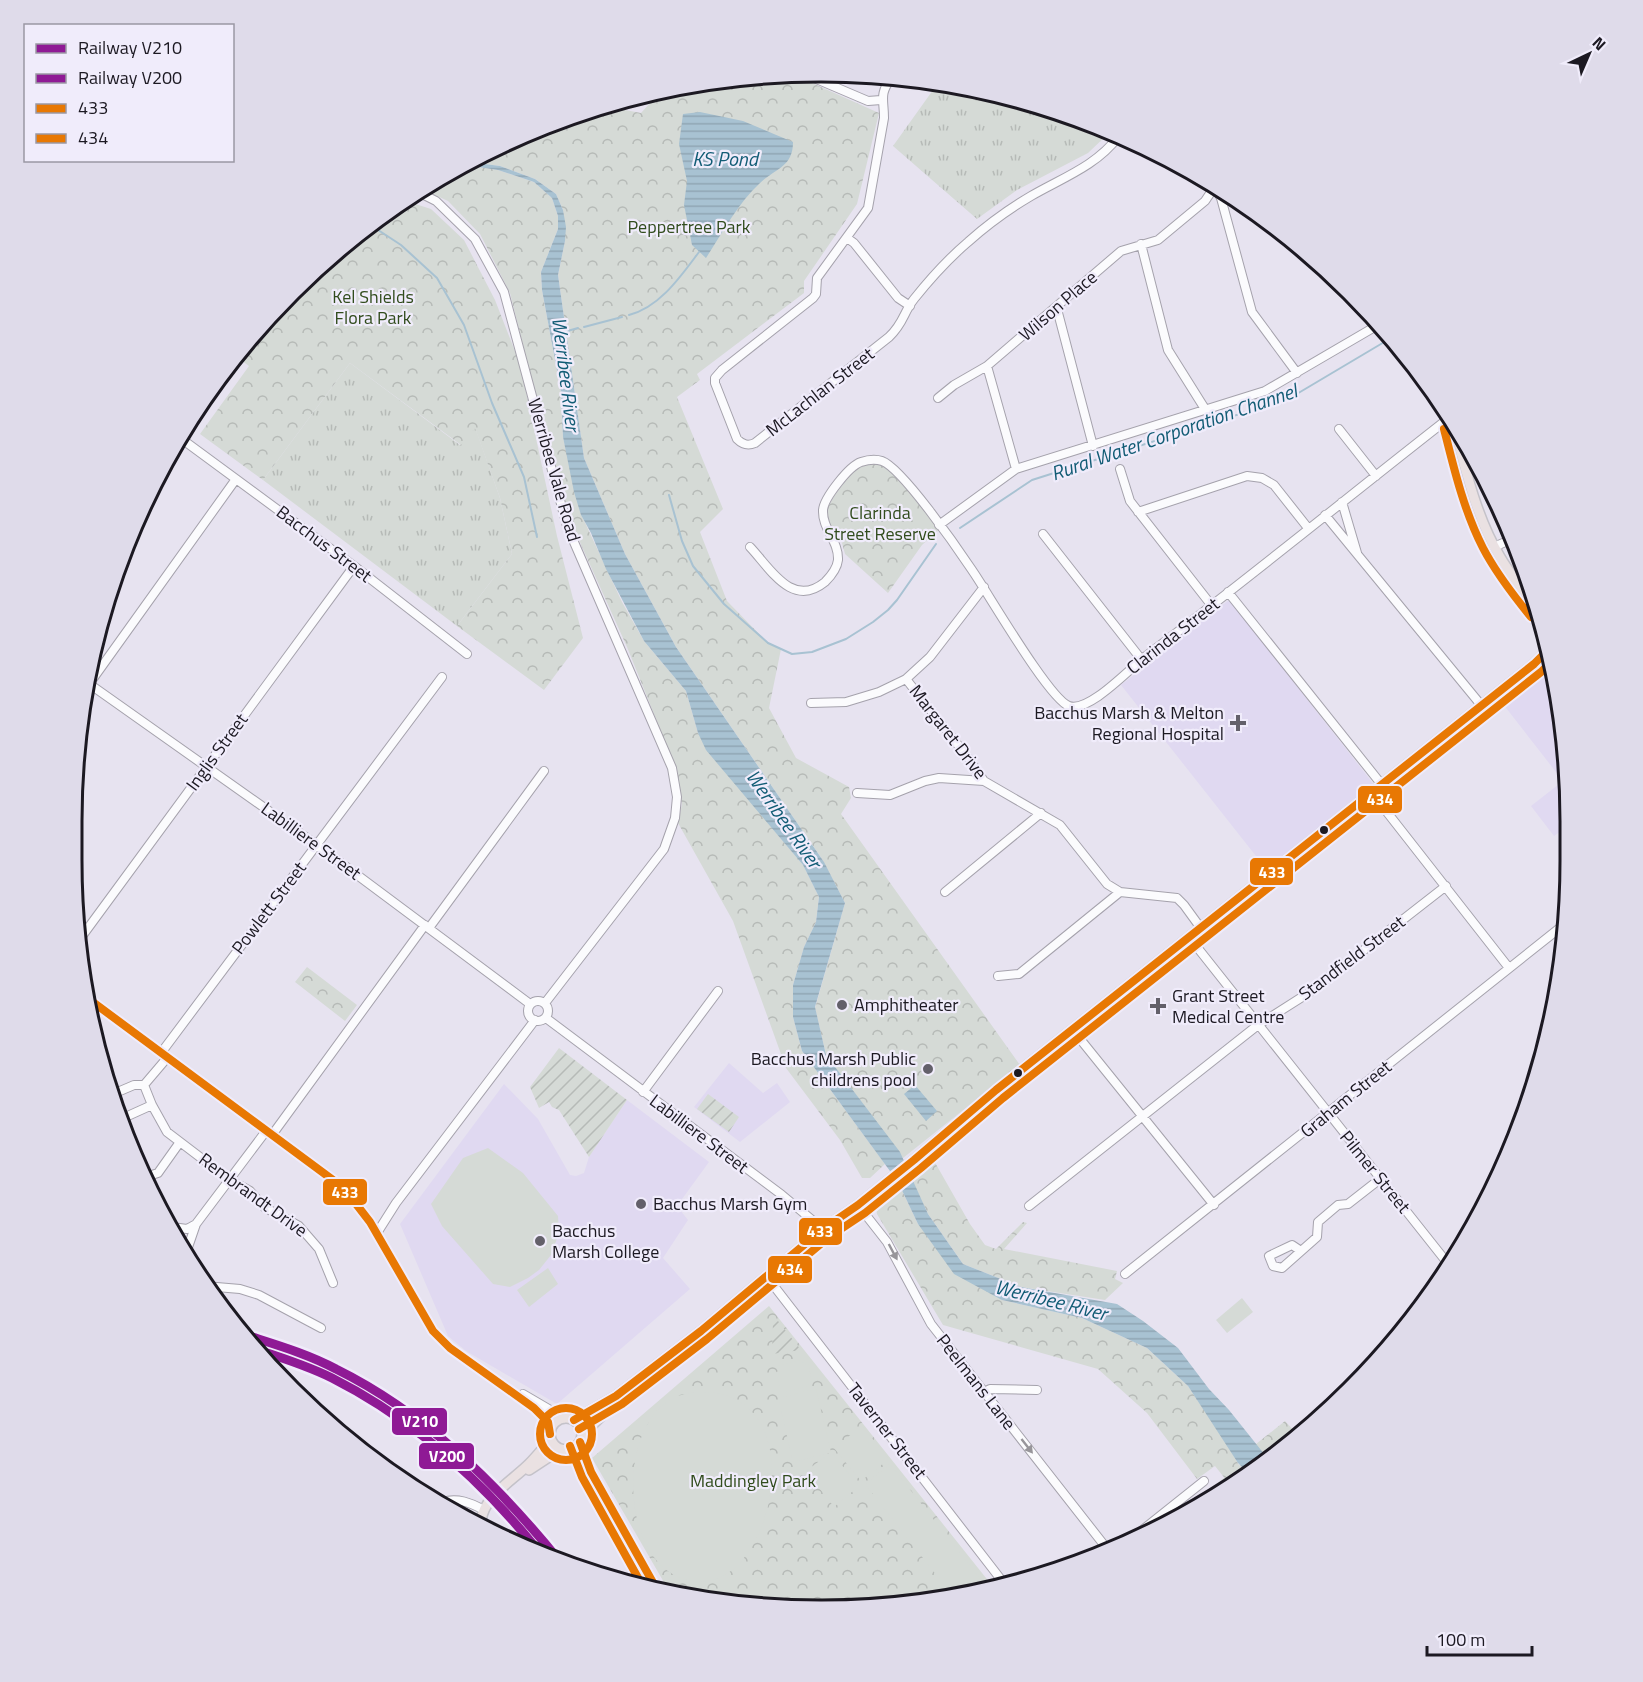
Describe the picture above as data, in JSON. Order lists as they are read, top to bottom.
{
  "streets": {
    "street": [
      "Wilson Place",
      "McLachlan Street",
      "Werribee Vale Road",
      "Bacchus Street",
      "Clarinda Street",
      "Margaret Drive",
      "Inglis Street",
      "Labilliere Street",
      "Powlett Street",
      "Standfield Street",
      "Graham Street",
      "Pilmer Street",
      "Rembrandt Drive",
      "Peelmans Lane",
      "Taverner Street"
    ]
  },
  "crossings": [
    ["Werribee Vale Road", "Labilliere Street"],
    ["Bacchus Street", "Inglis Street"],
    ["Clarinda Street", "Margaret Drive"],
    ["Inglis Street", "Labilliere Street"],
    ["Labilliere Street", "Powlett Street"],
    ["Powlett Street", "Rembrandt Drive"],
    ["Standfield Street", "Pilmer Street"],
    ["Graham Street", "Pilmer Street"]
  ],
  "one_way": ["Peelmans Lane"],
  "water": ["KS Pond", "Werribee River", "Rural Water Corporation Channel"],
  "parks": [
    "Peppertree Park",
    "Kel Shields Flora Park",
    "Clarinda Street Reserve",
    "Maddingley Park"
  ],
  "places": {
    "health": ["Bacchus Marsh & Melton Regional Hospital", "Grant Street Medical Centre"],
    "other": [
      "Amphitheater",
      "Bacchus Marsh Public childrens pool",
      "Bacchus Marsh Gym",
      "Bacchus Marsh College"
    ]
  },
  "lines": [
    "transit line 434",
    "transit line 433",
    "rail line V210",
    "rail line V200"
  ],
  "legend": [
    "Railway V210",
    "Railway V200",
    "433",
    "434"
  ],
  "scale_bar": "100 m",
  "north": "top right"
}
